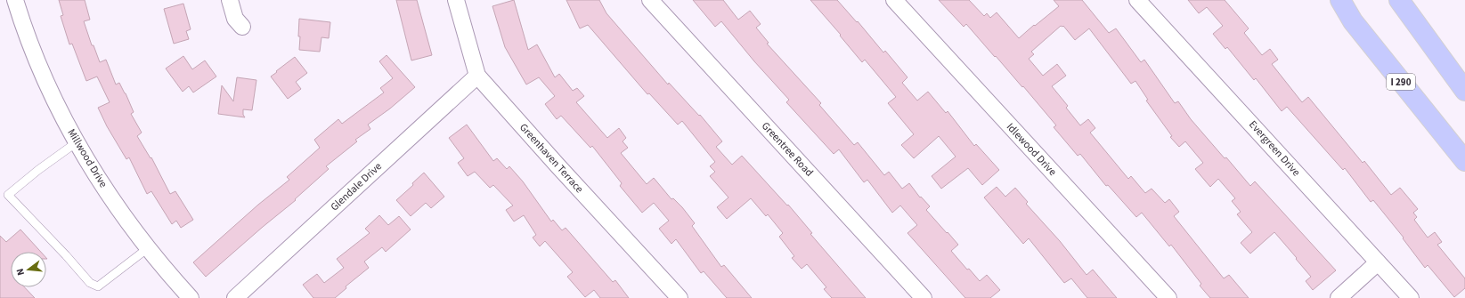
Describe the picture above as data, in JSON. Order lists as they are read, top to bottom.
{
  "streets": {
    "highway": ["I 290"],
    "street": [
      "Evergreen Drive",
      "Greentree Road",
      "Idlewood Drive",
      "Millwood Drive",
      "Greenhaven Terrace",
      "Glendale Drive"
    ]
  },
  "crossings": [
    ["Greenhaven Terrace", "Glendale Drive"]
  ],
  "north": "left"
}
